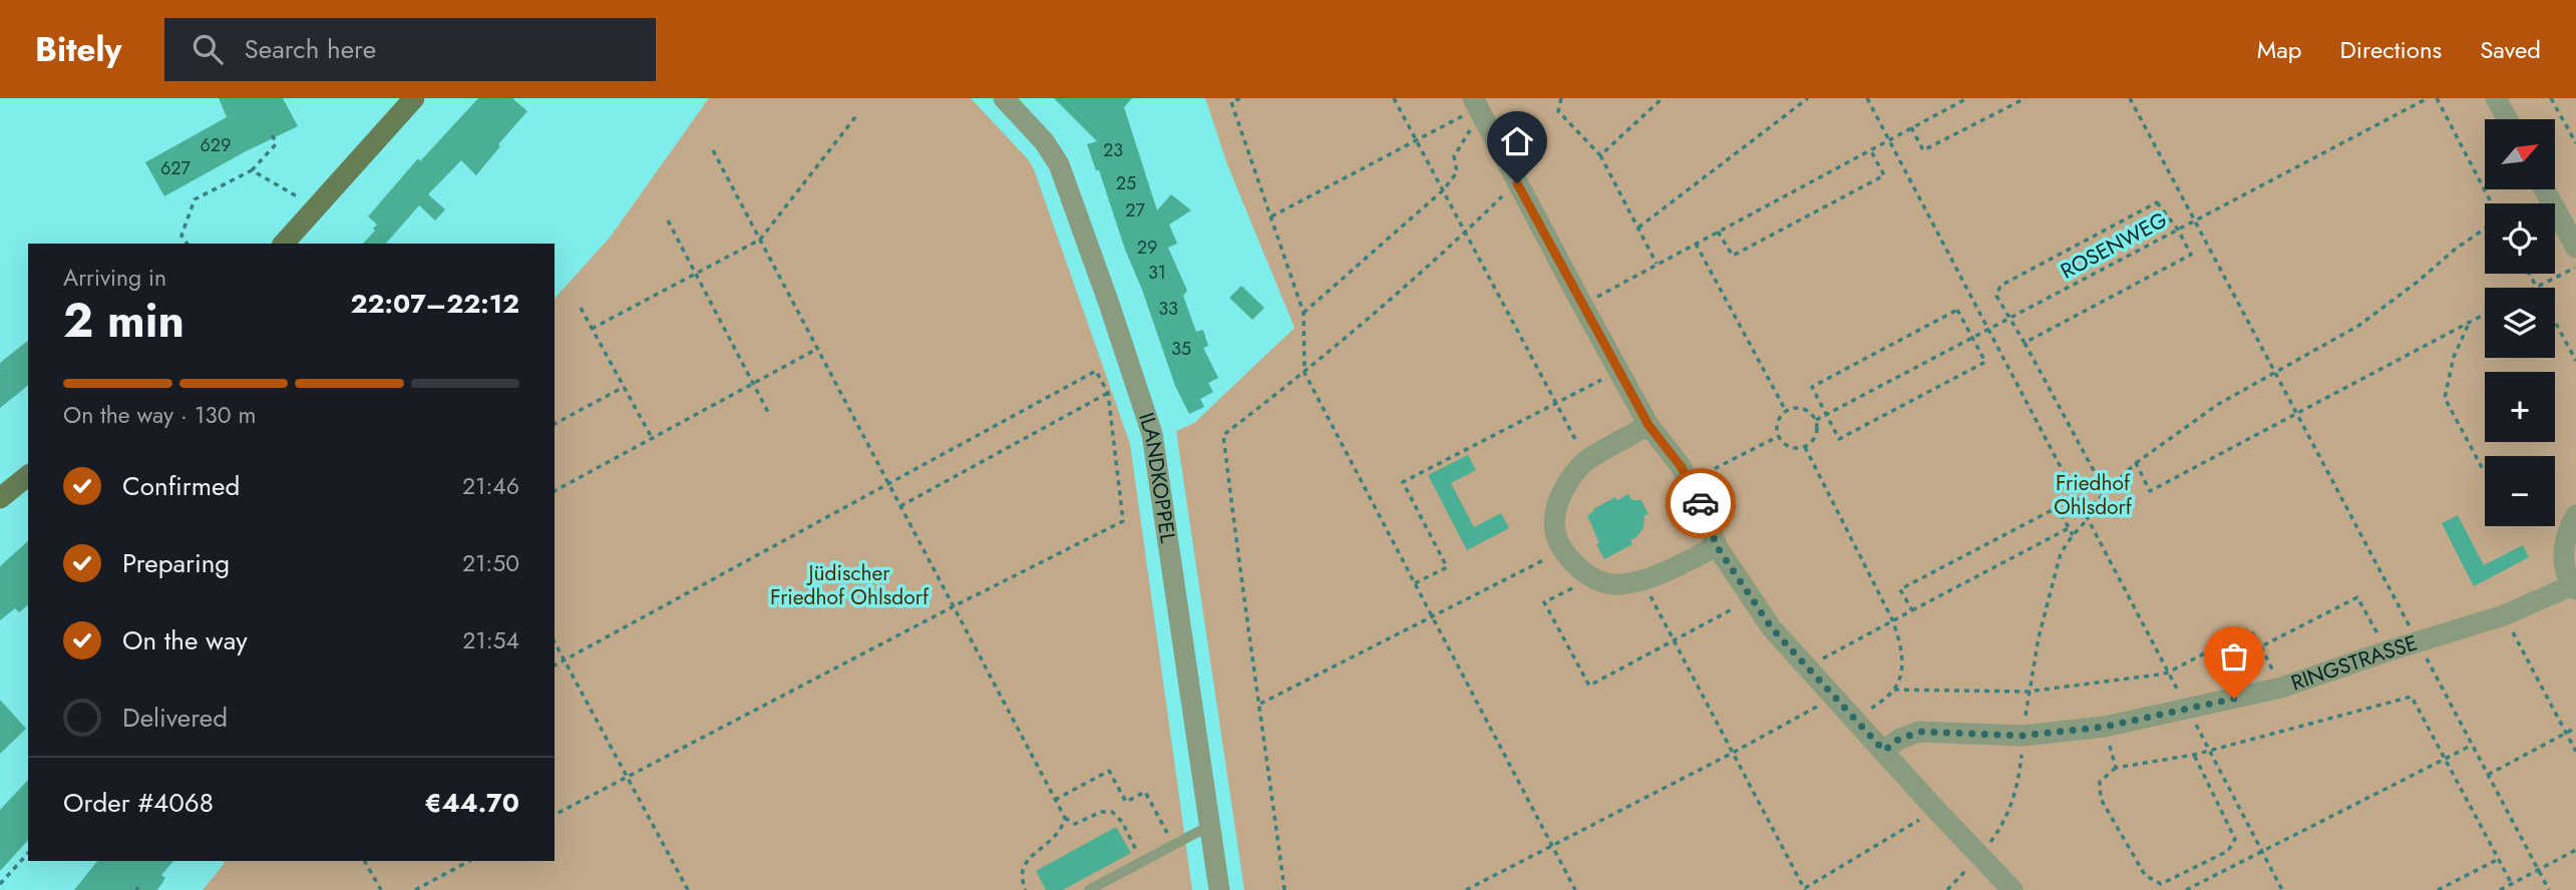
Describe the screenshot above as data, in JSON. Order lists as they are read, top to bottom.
{
  "streets": {
    "street": ["ILANDKOPPEL", "RINGSTRASSE"],
    "path": ["ROSENWEG"]
  },
  "parks": ["Friedhof Ohlsdorf", "Jüdischer Friedhof Ohlsdorf"],
  "house_numbers": [
    "629",
    "23",
    "627",
    "25",
    "27",
    "29",
    "31",
    "33",
    "35"
  ],
  "north": "top right",
  "page": {
    "header": "Bitely",
    "search": "Search here",
    "nav": ["Map", "Directions", "Saved"],
    "map_buttons": ["+", "−"],
    "heading": ["2 min", "Arriving in", "22:07–22:12"],
    "panel": ["Order #4068", "€44.70"],
    "bar": "On the way · 130 m",
    "list": [
      ["Confirmed", "21:46"],
      ["Preparing", "21:50"],
      ["On the way", "21:54"],
      "Delivered"
    ]
  }
}
